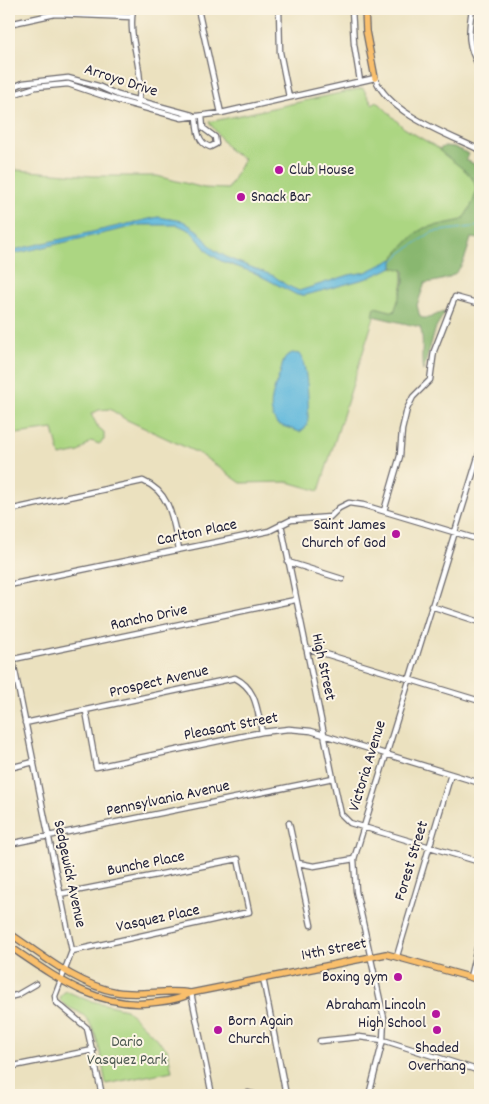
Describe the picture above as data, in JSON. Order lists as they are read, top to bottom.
{
  "streets": {
    "main road": ["14th Street"],
    "street": [
      "Arroyo Drive",
      "Carlton Place",
      "Rancho Drive",
      "High Street",
      "Prospect Avenue",
      "Pleasant Street",
      "Victoria Avenue",
      "Pennsylvania Avenue",
      "Forest Street",
      "Bunche Place",
      "Sedgewick Avenue",
      "Vasquez Place"
    ]
  },
  "crossings": [
    ["Carlton Place", "High Street"],
    ["Carlton Place", "Victoria Avenue"],
    ["Rancho Drive", "High Street"],
    ["Rancho Drive", "Sedgewick Avenue"],
    ["High Street", "Pleasant Street"],
    ["High Street", "Victoria Avenue"],
    ["High Street", "Pennsylvania Avenue"],
    ["Prospect Avenue", "Pleasant Street"],
    ["Prospect Avenue", "Sedgewick Avenue"],
    ["Pleasant Street", "Victoria Avenue"],
    ["Pleasant Street", "Forest Street"],
    ["Victoria Avenue", "14th Street"],
    ["Pennsylvania Avenue", "Sedgewick Avenue"],
    ["Forest Street", "14th Street"],
    ["Bunche Place", "Sedgewick Avenue"],
    ["Bunche Place", "Vasquez Place"],
    ["Sedgewick Avenue", "Vasquez Place"],
    ["Sedgewick Avenue", "14th Street"]
  ],
  "parks": ["Dario Vasquez Park"],
  "places": [
    "Club House",
    "Snack Bar",
    "Saint James Church of God",
    "Boxing gym",
    "Abraham Lincoln High School",
    "Born Again Church",
    "Shaded Overhang"
  ]
}
